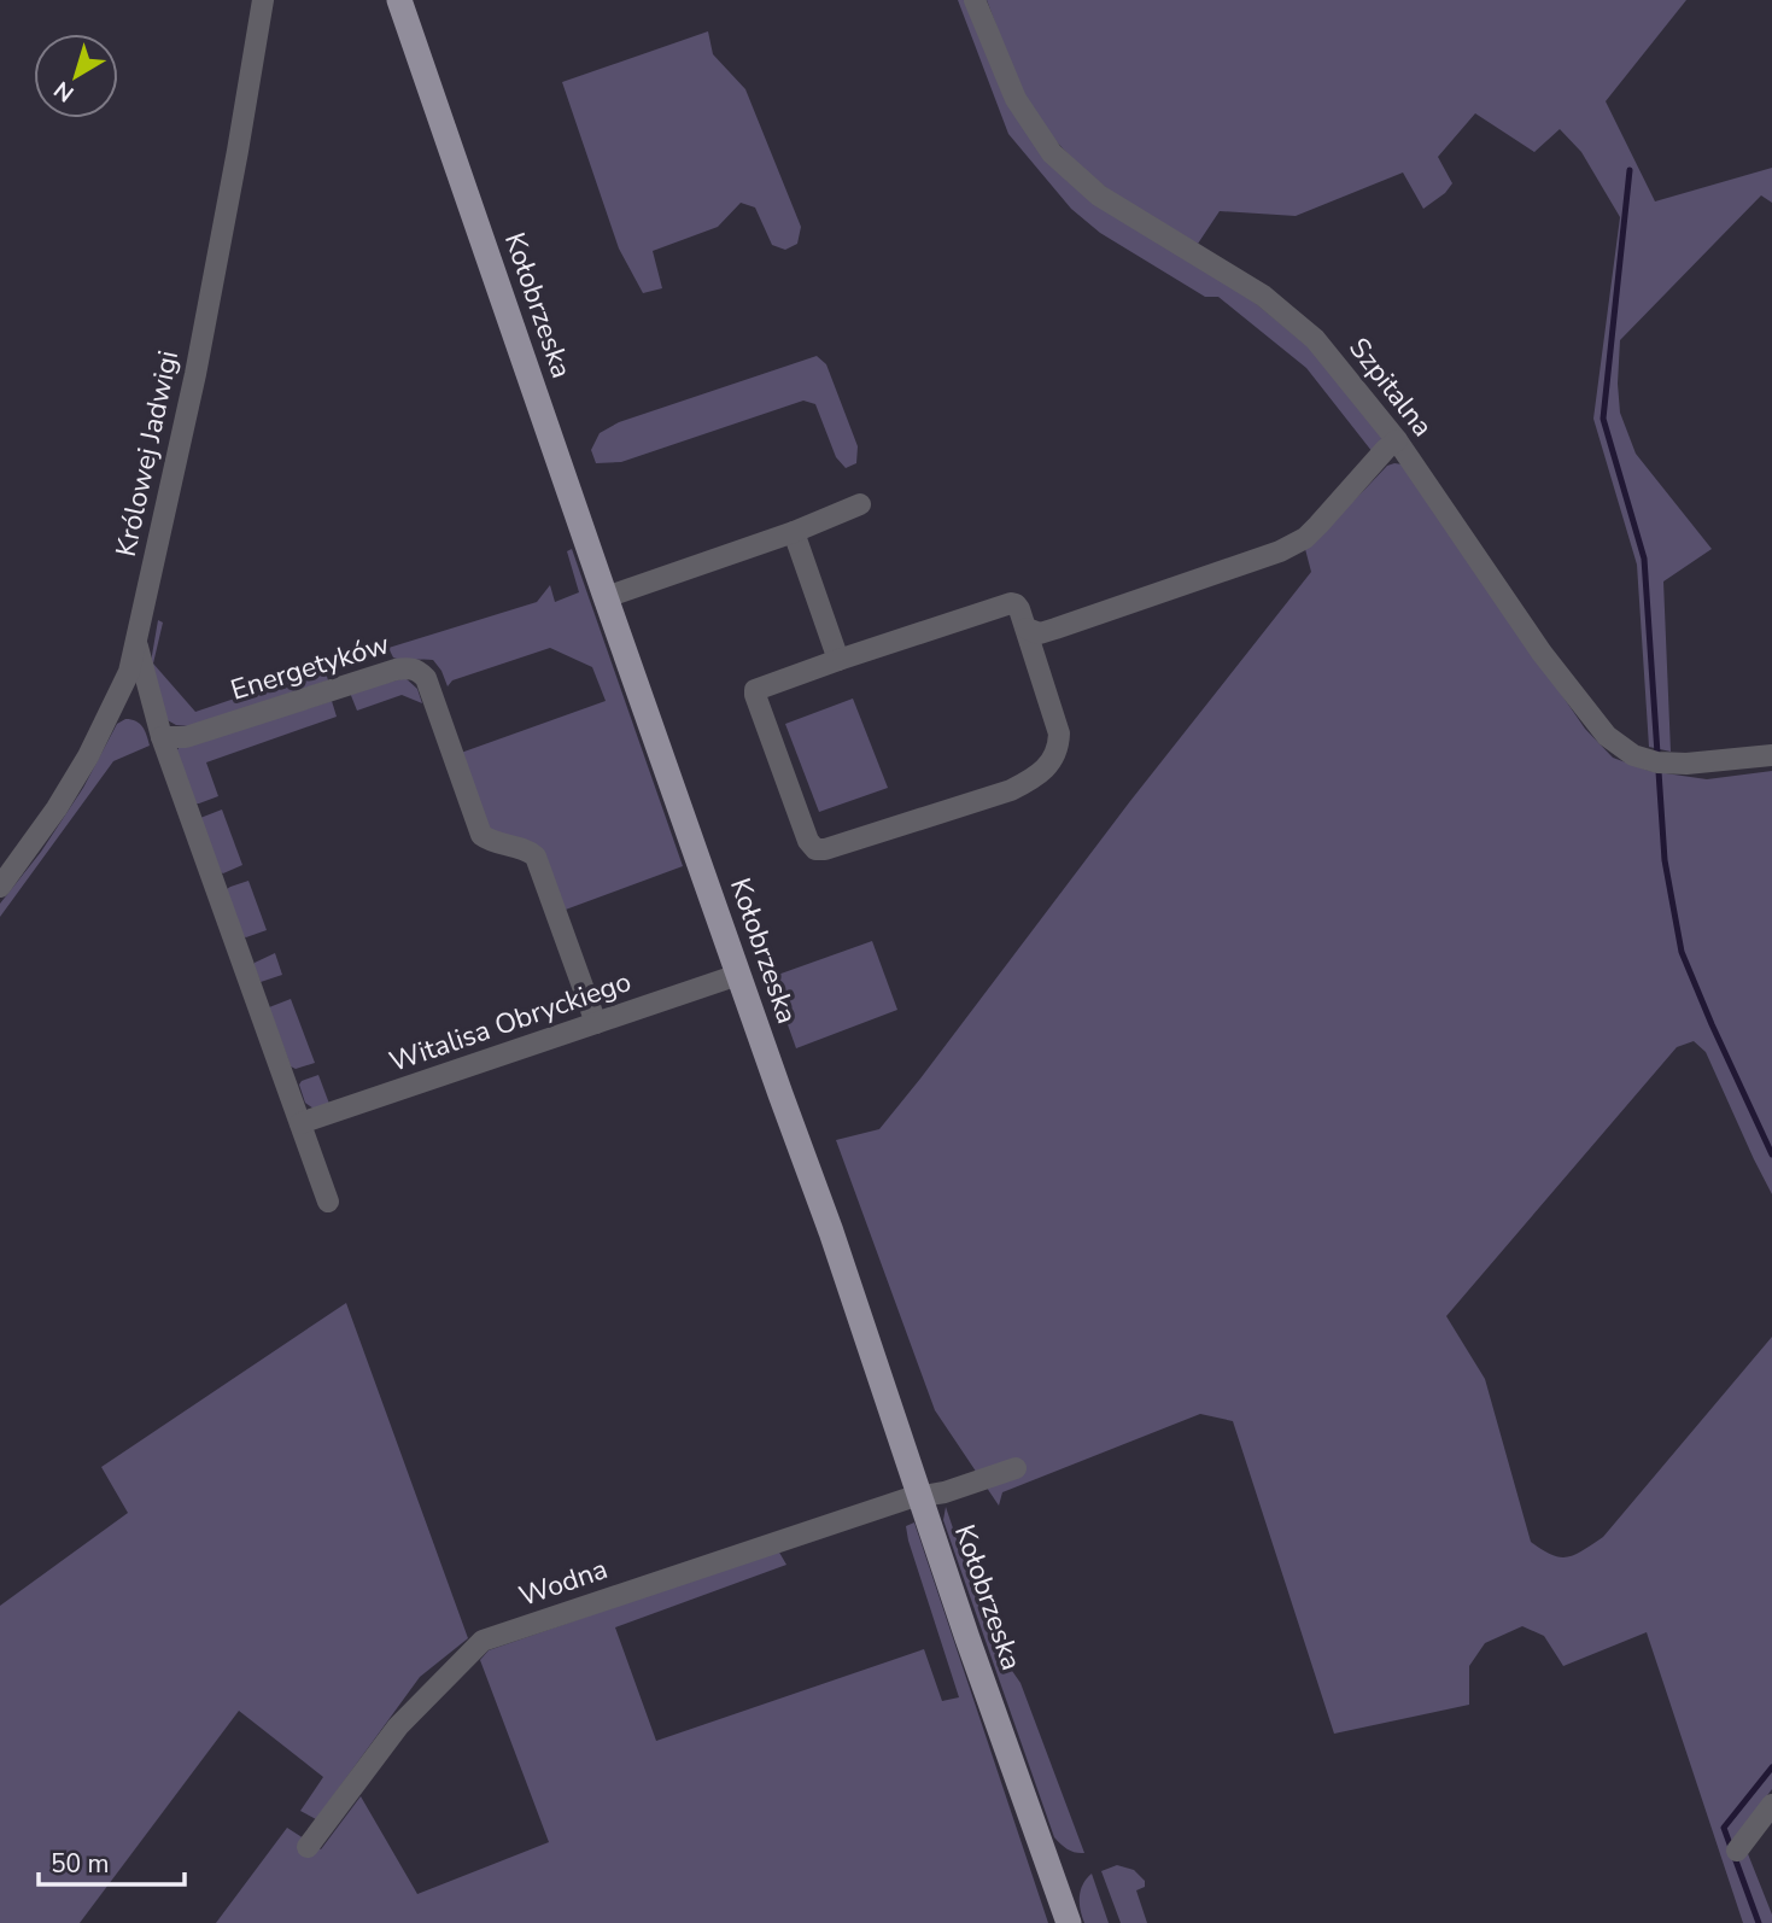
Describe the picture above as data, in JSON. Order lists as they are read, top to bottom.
{
  "streets": {
    "main road": ["Kołobrzeska"],
    "street": [
      "Szpitalna",
      "Królowej Jadwigi",
      "Energetyków",
      "Witalisa Obryckiego",
      "Wodna"
    ]
  },
  "crossings": [
    ["Kołobrzeska", "Witalisa Obryckiego"],
    ["Kołobrzeska", "Wodna"],
    ["Królowej Jadwigi", "Energetyków"],
    ["Energetyków", "Witalisa Obryckiego"]
  ],
  "scale_bar": "50 m",
  "north": "bottom left"
}
